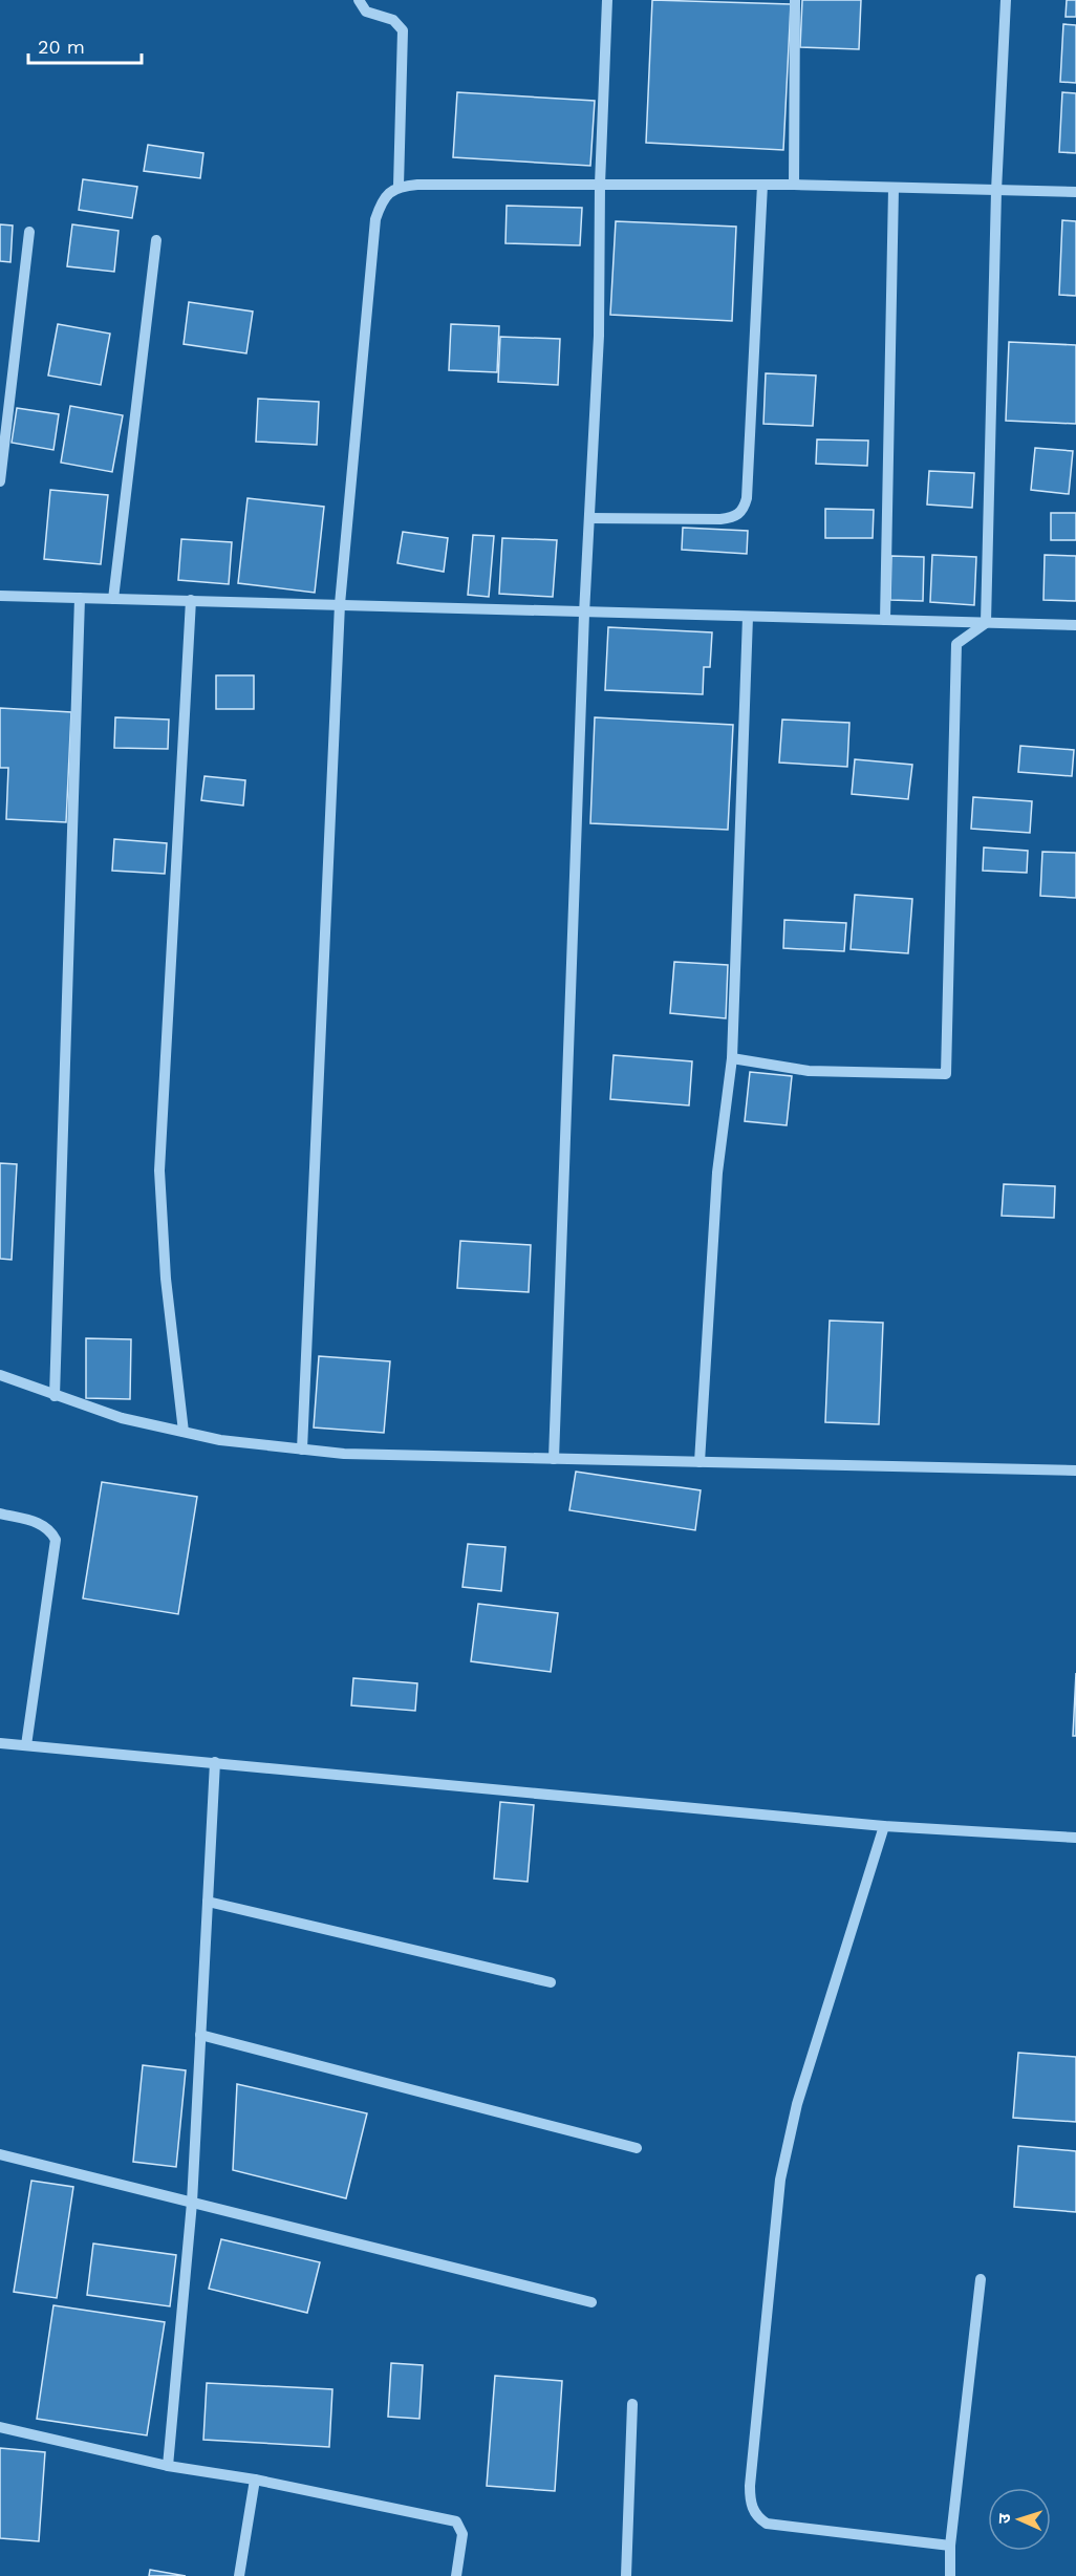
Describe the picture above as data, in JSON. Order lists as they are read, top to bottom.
{
  "scale_bar": "20 m",
  "north": "left"
}
